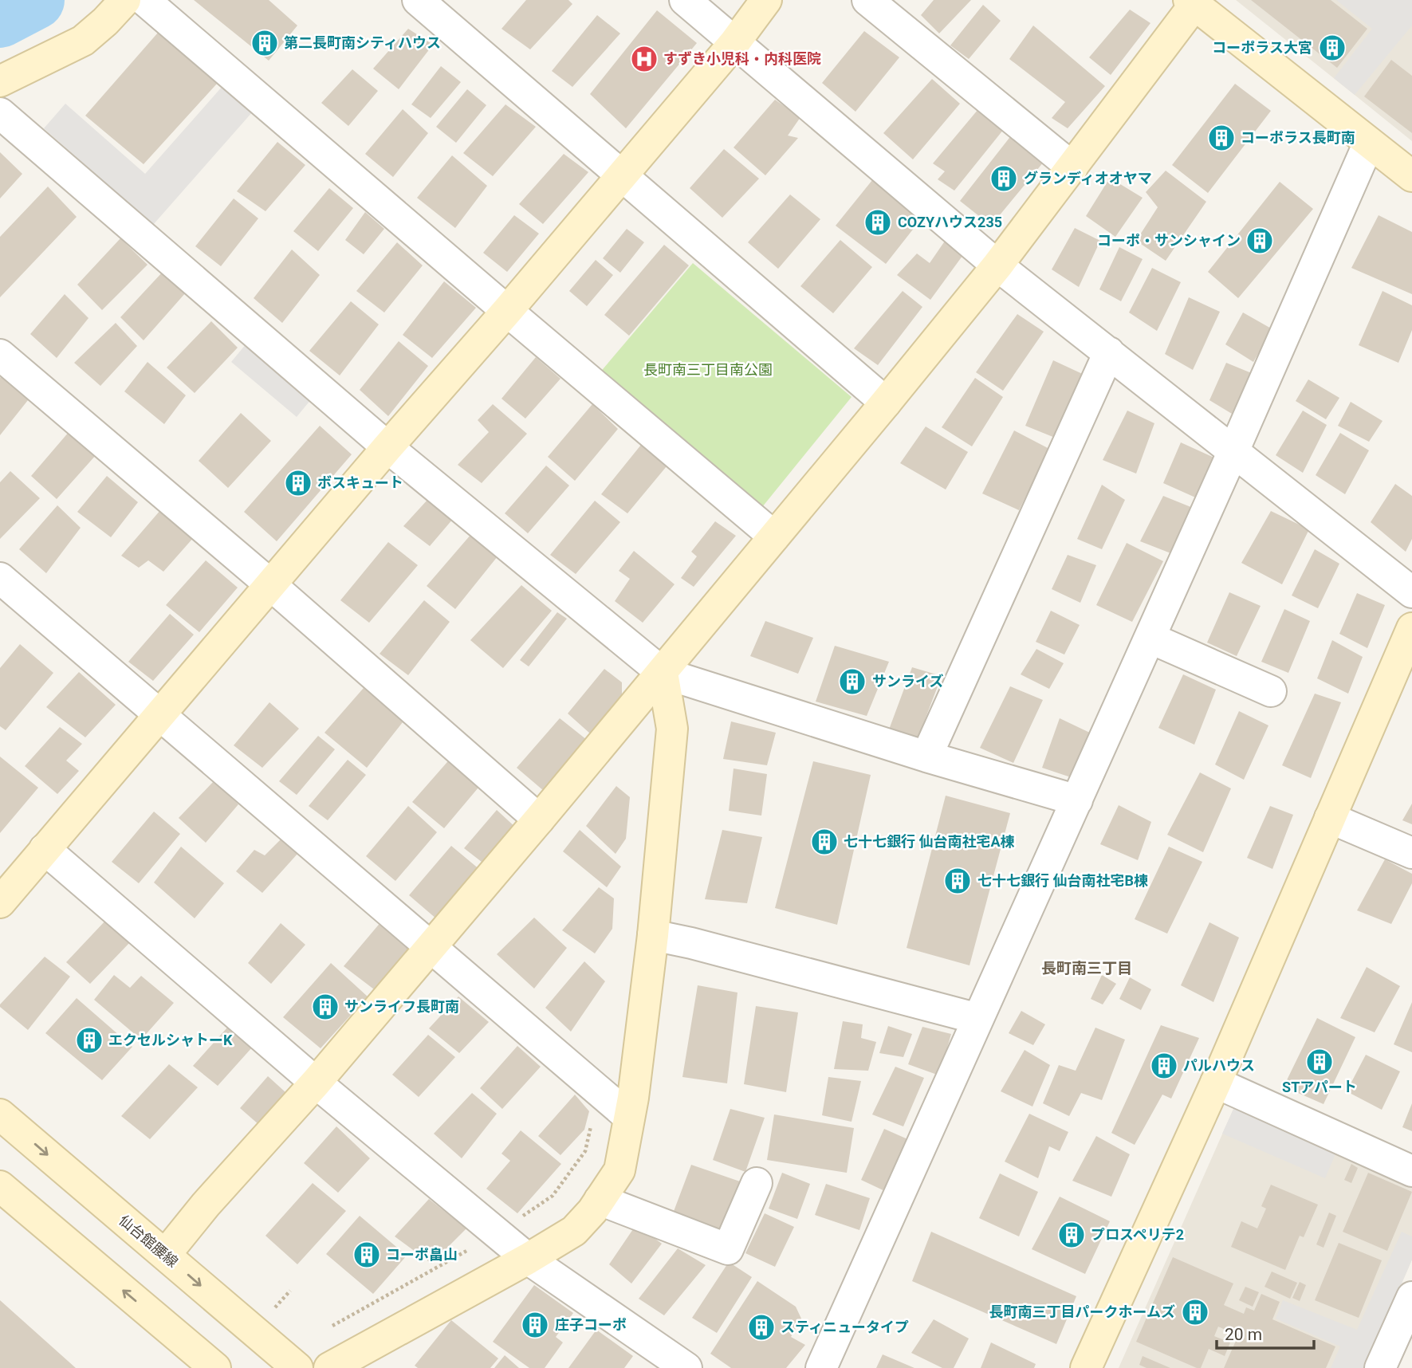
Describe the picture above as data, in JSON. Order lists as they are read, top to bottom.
{
  "streets": {
    "street": ["仙台館腰線"]
  },
  "districts": ["長町南三丁目"],
  "parks": ["長町南三丁目南公園"],
  "places": {
    "building": [
      "第二長町南シティハウス",
      "コーポラス大宮",
      "コーポラス長町南",
      "グランディオオヤマ",
      "COZYハウス235",
      "コーポ・サンシャイン",
      "ボスキュート",
      "サンライズ",
      "七十七銀行 仙台南社宅A棟",
      "七十七銀行 仙台南社宅B棟",
      "サンライフ長町南",
      "エクセルシャトーK",
      "STアパート",
      "パルハウス",
      "プロスペリテ2",
      "コーポ畠山",
      "長町南三丁目パークホームズ",
      "庄子コーポ",
      "スティニュータイプ"
    ],
    "hospital": ["すずき小児科・内科医院"]
  },
  "scale_bar": "20 m"
}
